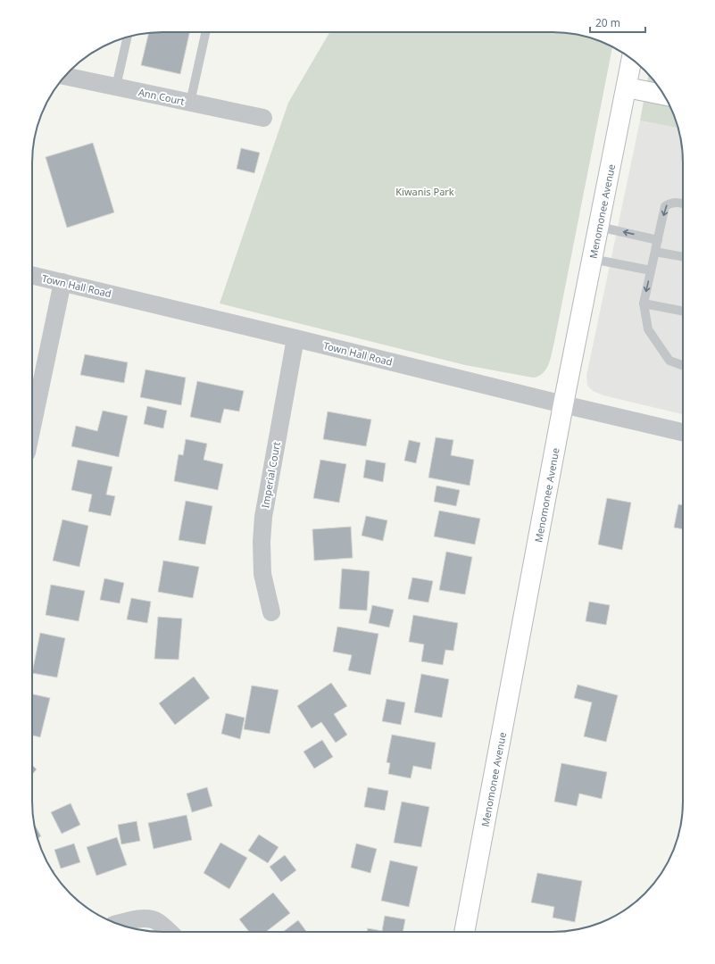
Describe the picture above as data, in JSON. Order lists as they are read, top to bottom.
{
  "streets": {
    "street": [
      "Ann Court",
      "Menomonee Avenue",
      "Town Hall Road",
      "Imperial Court"
    ]
  },
  "crossings": [
    ["Menomonee Avenue", "Town Hall Road"],
    ["Town Hall Road", "Imperial Court"]
  ],
  "parks": ["Kiwanis Park"],
  "scale_bar": "20 m"
}
